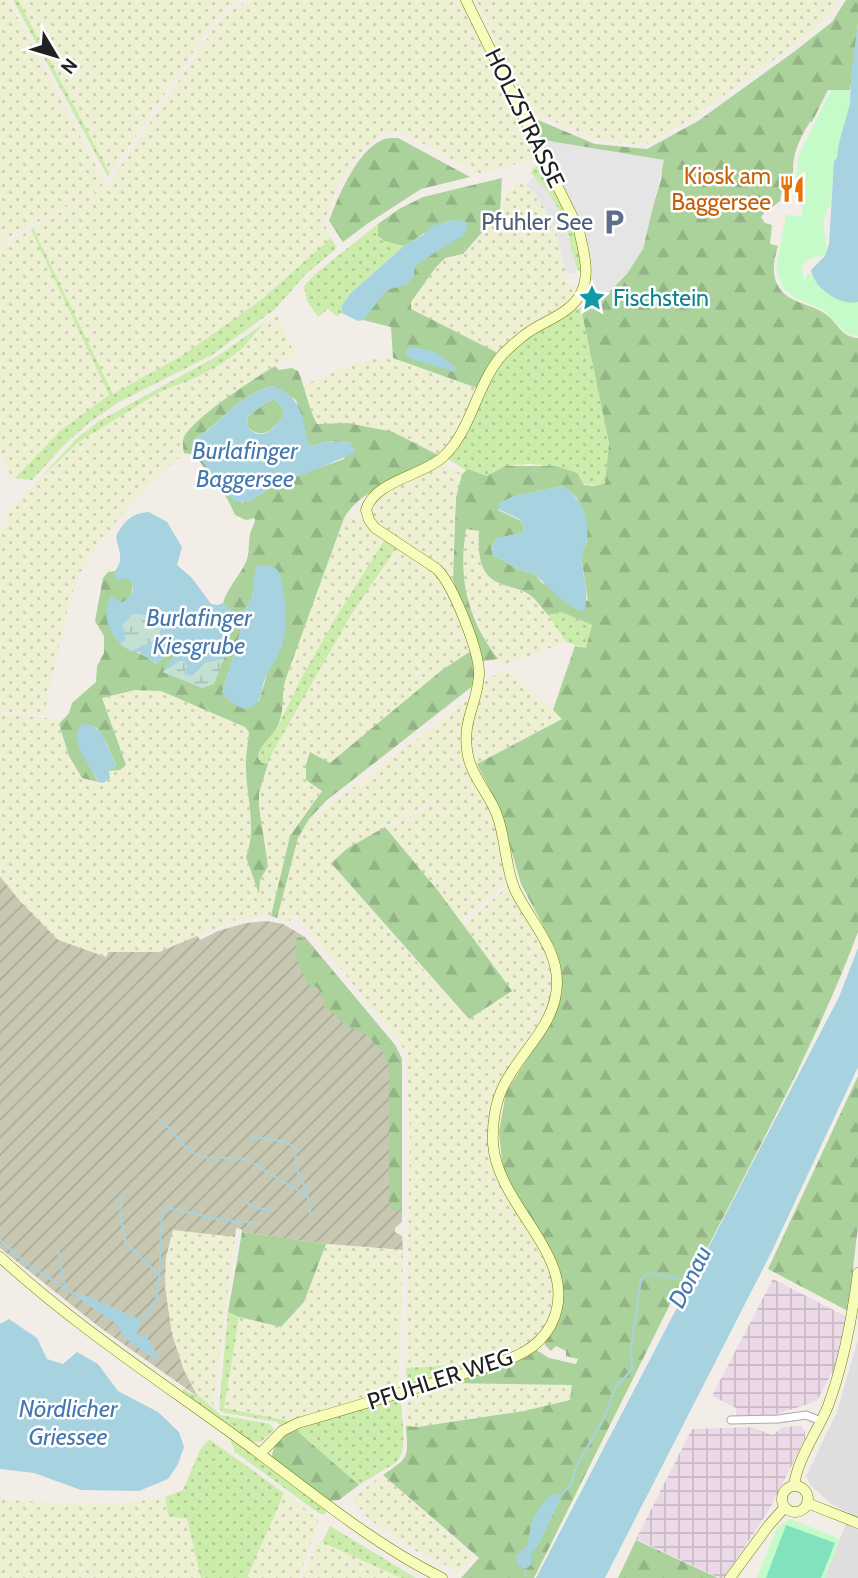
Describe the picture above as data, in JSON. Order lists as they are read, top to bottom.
{
  "streets": {
    "street": ["HOLZSTRASSE", "PFUHLER WEG"]
  },
  "crossings": [
    ["HOLZSTRASSE", "PFUHLER WEG"]
  ],
  "water": [
    "Burlafinger Baggersee",
    "Burlafinger Kiesgrube",
    "Donau",
    "Nördlicher Griessee"
  ],
  "places": {
    "restaurant": ["Kiosk am Baggersee"],
    "parking": ["Pfuhler See"],
    "place": ["Fischstein"]
  },
  "north": "bottom right"
}
